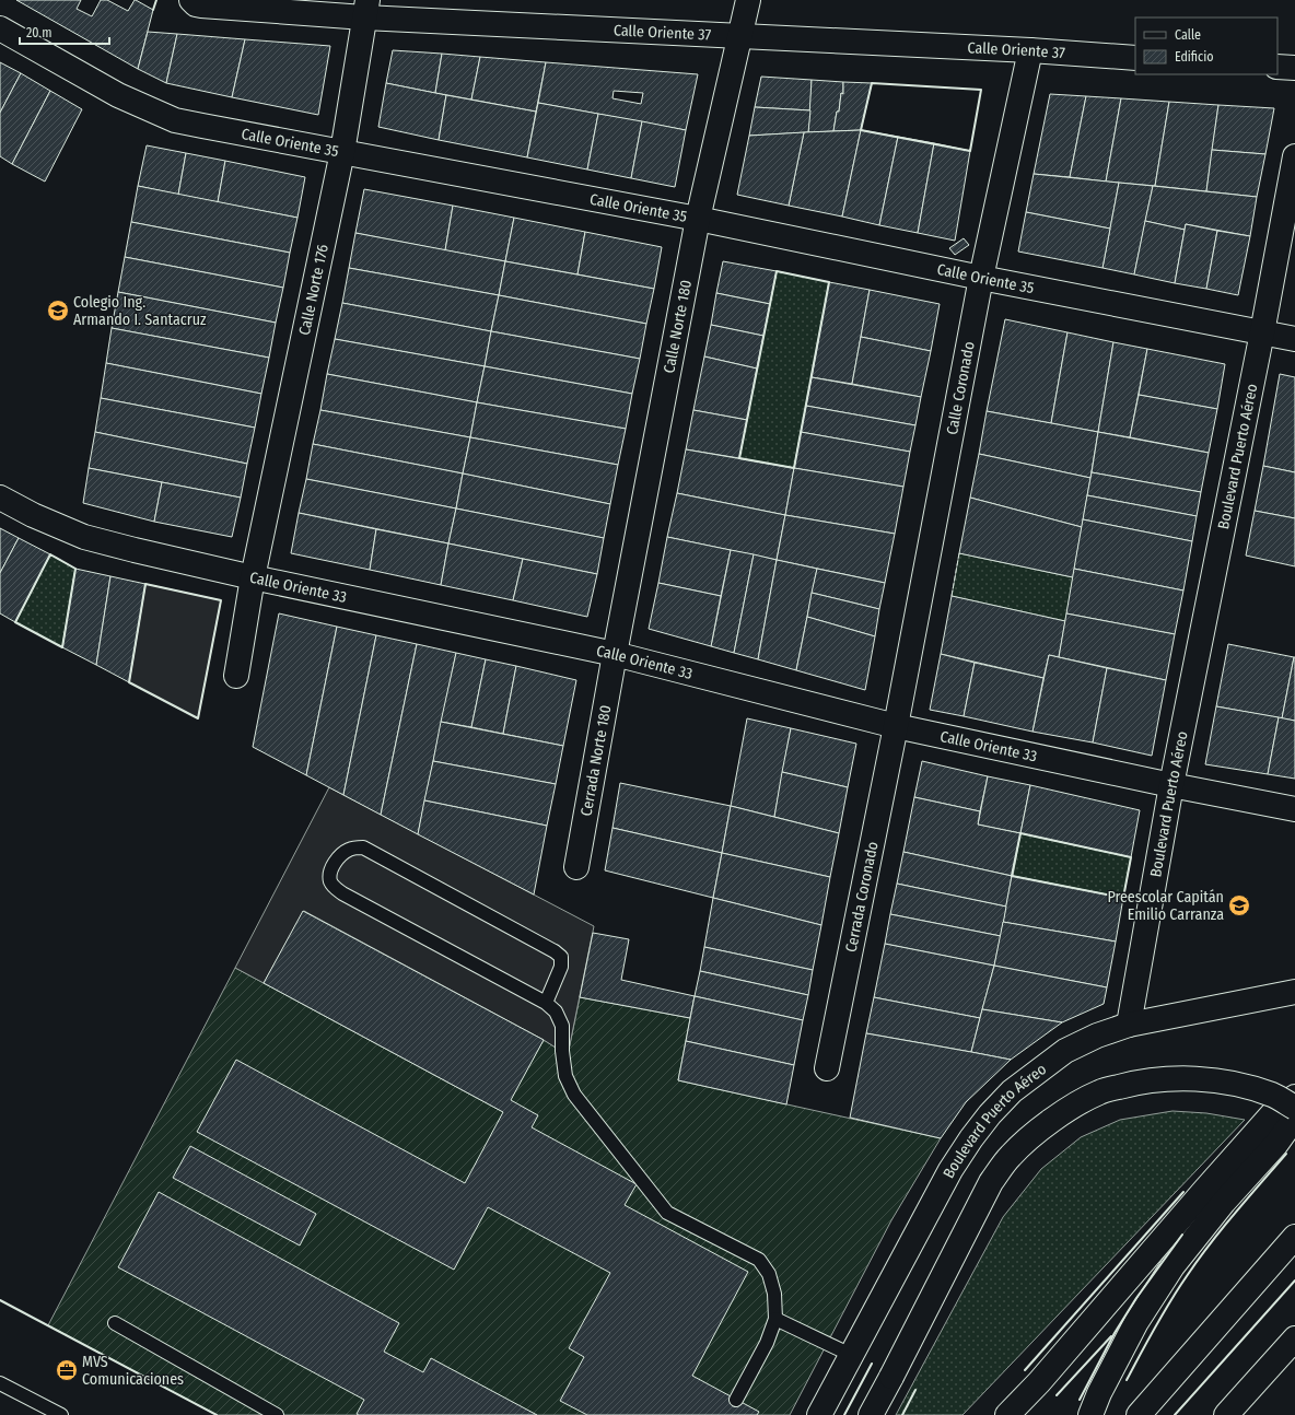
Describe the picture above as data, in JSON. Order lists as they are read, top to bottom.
{
  "streets": {
    "main road": [
      "Calle Oriente 37",
      "Calle Oriente 35",
      "Calle Norte 176",
      "Calle Norte 180",
      "Calle Coronado",
      "Boulevard Puerto Aéreo",
      "Calle Oriente 33",
      "Cerrada Norte 180",
      "Cerrada Coronado"
    ]
  },
  "crossings": [
    ["Calle Oriente 37", "Calle Norte 176"],
    ["Calle Oriente 37", "Calle Norte 180"],
    ["Calle Oriente 37", "Calle Coronado"],
    ["Calle Oriente 35", "Calle Norte 176"],
    ["Calle Oriente 35", "Calle Norte 180"],
    ["Calle Oriente 35", "Calle Coronado"],
    ["Calle Oriente 35", "Boulevard Puerto Aéreo"],
    ["Calle Norte 176", "Calle Oriente 33"],
    ["Calle Norte 180", "Calle Oriente 33"],
    ["Calle Norte 180", "Cerrada Norte 180"],
    ["Calle Coronado", "Calle Oriente 33"],
    ["Calle Coronado", "Cerrada Coronado"],
    ["Boulevard Puerto Aéreo", "Calle Oriente 33"],
    ["Calle Oriente 33", "Cerrada Norte 180"],
    ["Calle Oriente 33", "Cerrada Coronado"]
  ],
  "places": {
    "school or university": ["Colegio Ing. Armando I. Santacruz", "Preescolar Capitán Emilio Carranza"],
    "office": ["MVS Comunicaciones"]
  },
  "legend": ["Calle", "Edificio"],
  "scale_bar": "20 m"
}
